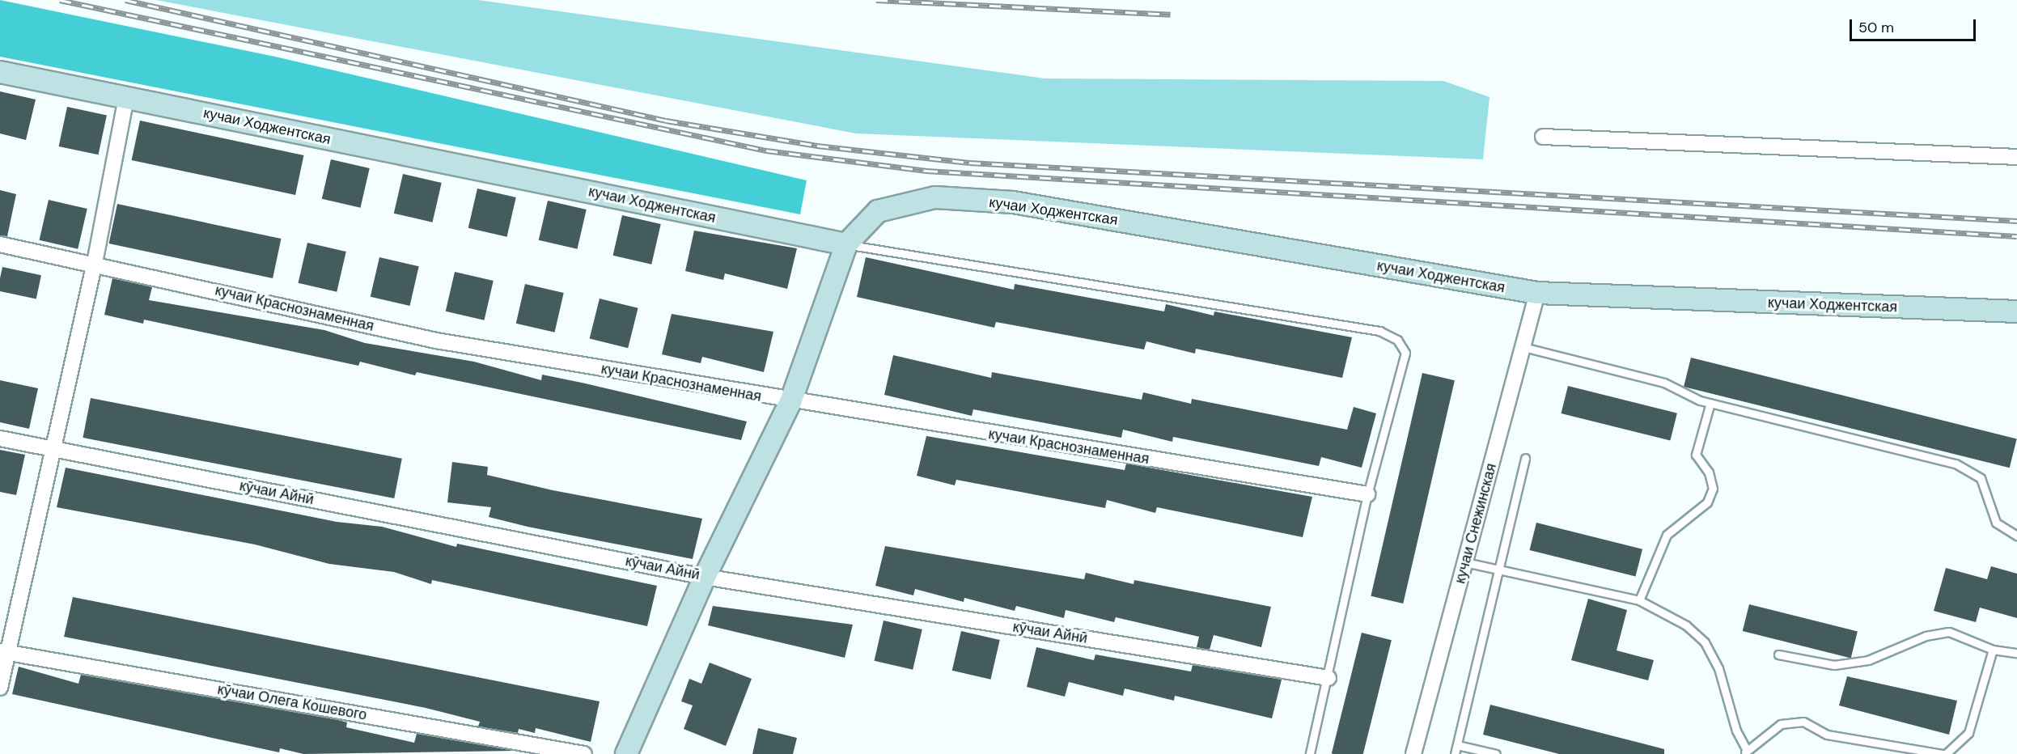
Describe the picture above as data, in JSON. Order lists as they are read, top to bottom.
{
  "streets": {
    "main road": ["кучаи Ходжентская"],
    "street": [
      "кучаи Краснознаменная",
      "кӯчаи Айнӣ",
      "кучаи Снежинская",
      "кӯчаи Олега Кошевого"
    ]
  },
  "crossings": [
    ["кучаи Ходжентская", "кучаи Снежинская"]
  ],
  "scale_bar": "50 m"
}
